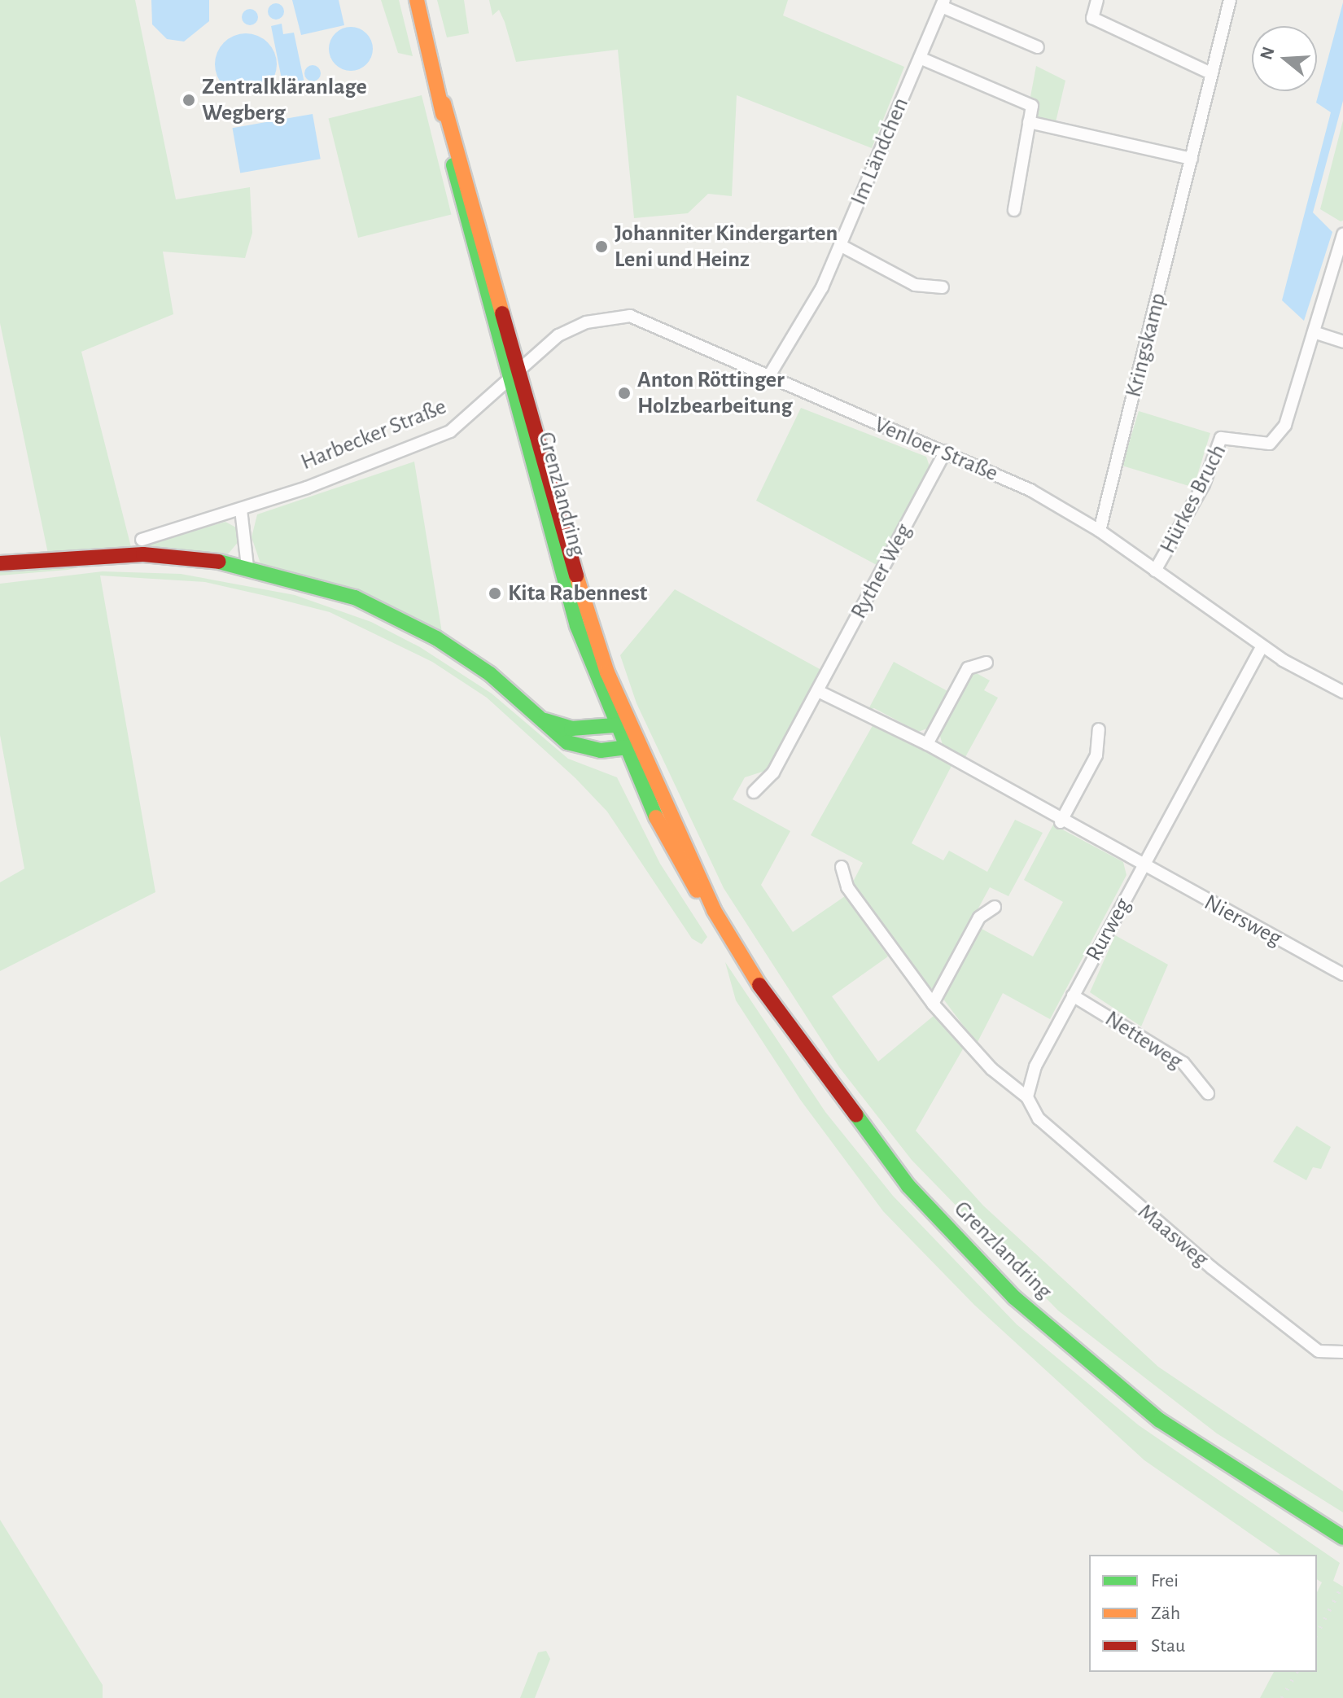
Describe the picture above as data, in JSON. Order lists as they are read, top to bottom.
{
  "streets": {
    "main road": ["Grenzlandring"],
    "street": [
      "Im Ländchen",
      "Kringskamp",
      "Harbecker Straße",
      "Venloer Straße",
      "Hürkes Bruch",
      "Ryther Weg",
      "Niersweg",
      "Rurweg",
      "Netteweg",
      "Maasweg"
    ]
  },
  "crossings": [
    ["Im Ländchen", "Venloer Straße"],
    ["Kringskamp", "Venloer Straße"],
    ["Harbecker Straße", "Venloer Straße"],
    ["Harbecker Straße", "Grenzlandring"],
    ["Venloer Straße", "Grenzlandring"],
    ["Venloer Straße", "Hürkes Bruch"],
    ["Venloer Straße", "Ryther Weg"],
    ["Venloer Straße", "Rurweg"],
    ["Niersweg", "Rurweg"],
    ["Rurweg", "Netteweg"],
    ["Rurweg", "Maasweg"]
  ],
  "places": [
    "Zentralkläranlage Wegberg",
    "Johanniter Kindergarten Leni und Heinz",
    "Anton Röttinger Holzbearbeitung",
    "Kita Rabennest"
  ],
  "legend": ["Frei", "Zäh", "Stau"],
  "north": "left"
}
